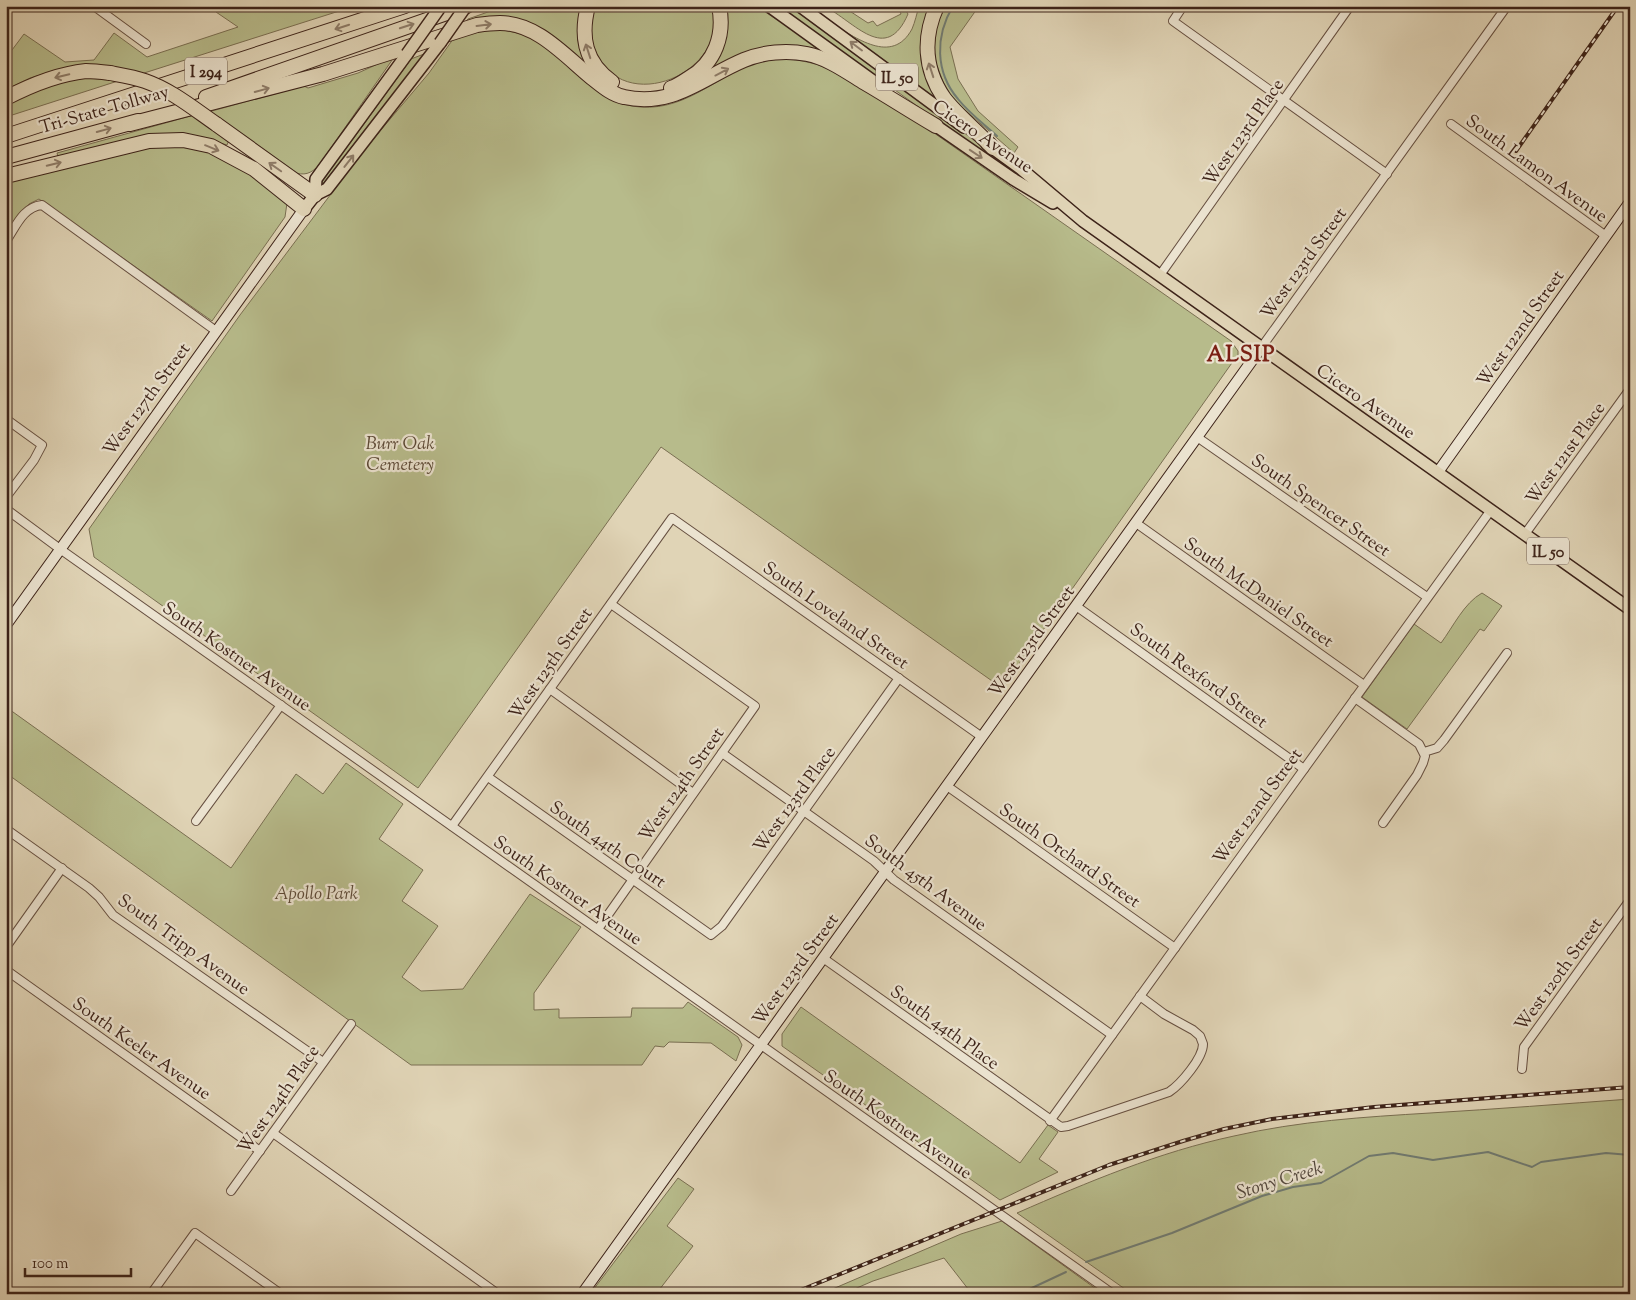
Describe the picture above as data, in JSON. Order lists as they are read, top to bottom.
{
  "streets": {
    "highway": ["I 294", "Tri-State Tollway"],
    "main road": ["IL 50", "Cicero Avenue", "West 127th Street"],
    "street": [
      "West 123rd Place",
      "South Lamon Avenue",
      "West 123rd Street",
      "West 122nd Street",
      "West 121st Place",
      "South Spencer Street",
      "South McDaniel Street",
      "South Loveland Street",
      "South Kostner Avenue",
      "West 125th Street",
      "South Rexford Street",
      "West 124th Street",
      "South 44th Court",
      "South Orchard Street",
      "South 45th Avenue",
      "South Tripp Avenue",
      "West 120th Street",
      "South 44th Place",
      "South Keeler Avenue",
      "West 124th Place"
    ]
  },
  "crossings": [
    ["Tri-State Tollway", "West 127th Street"],
    ["West 123rd Place", "Cicero Avenue"],
    ["West 123rd Place", "South Loveland Street"],
    ["West 123rd Place", "South 44th Court"],
    ["West 123rd Place", "South 45th Avenue"],
    ["Cicero Avenue", "West 123rd Street"],
    ["Cicero Avenue", "West 122nd Street"],
    ["Cicero Avenue", "West 121st Place"],
    ["South Lamon Avenue", "West 122nd Street"],
    ["West 123rd Street", "South Spencer Street"],
    ["West 123rd Street", "South McDaniel Street"],
    ["West 123rd Street", "South Loveland Street"],
    ["West 123rd Street", "South Kostner Avenue"],
    ["West 123rd Street", "South Rexford Street"],
    ["West 123rd Street", "South Orchard Street"],
    ["West 123rd Street", "South 45th Avenue"],
    ["West 123rd Street", "South 44th Place"],
    ["West 122nd Street", "South Spencer Street"],
    ["West 122nd Street", "South McDaniel Street"],
    ["West 122nd Street", "South Rexford Street"],
    ["West 122nd Street", "South Orchard Street"],
    ["West 122nd Street", "South 45th Avenue"],
    ["West 122nd Street", "South 44th Place"],
    ["West 127th Street", "South Kostner Avenue"],
    ["South Loveland Street", "West 125th Street"],
    ["South Kostner Avenue", "West 125th Street"],
    ["South Kostner Avenue", "West 124th Street"],
    ["West 125th Street", "West 124th Street"],
    ["West 125th Street", "South 44th Court"],
    ["West 124th Street", "South 44th Court"],
    ["West 124th Street", "South 45th Avenue"],
    ["South Tripp Avenue", "West 124th Place"],
    ["South Keeler Avenue", "West 124th Place"]
  ],
  "districts": ["ALSIP"],
  "water": ["Stony Creek"],
  "parks": ["Burr Oak Cemetery", "Apollo Park"],
  "scale_bar": "100 m"
}
